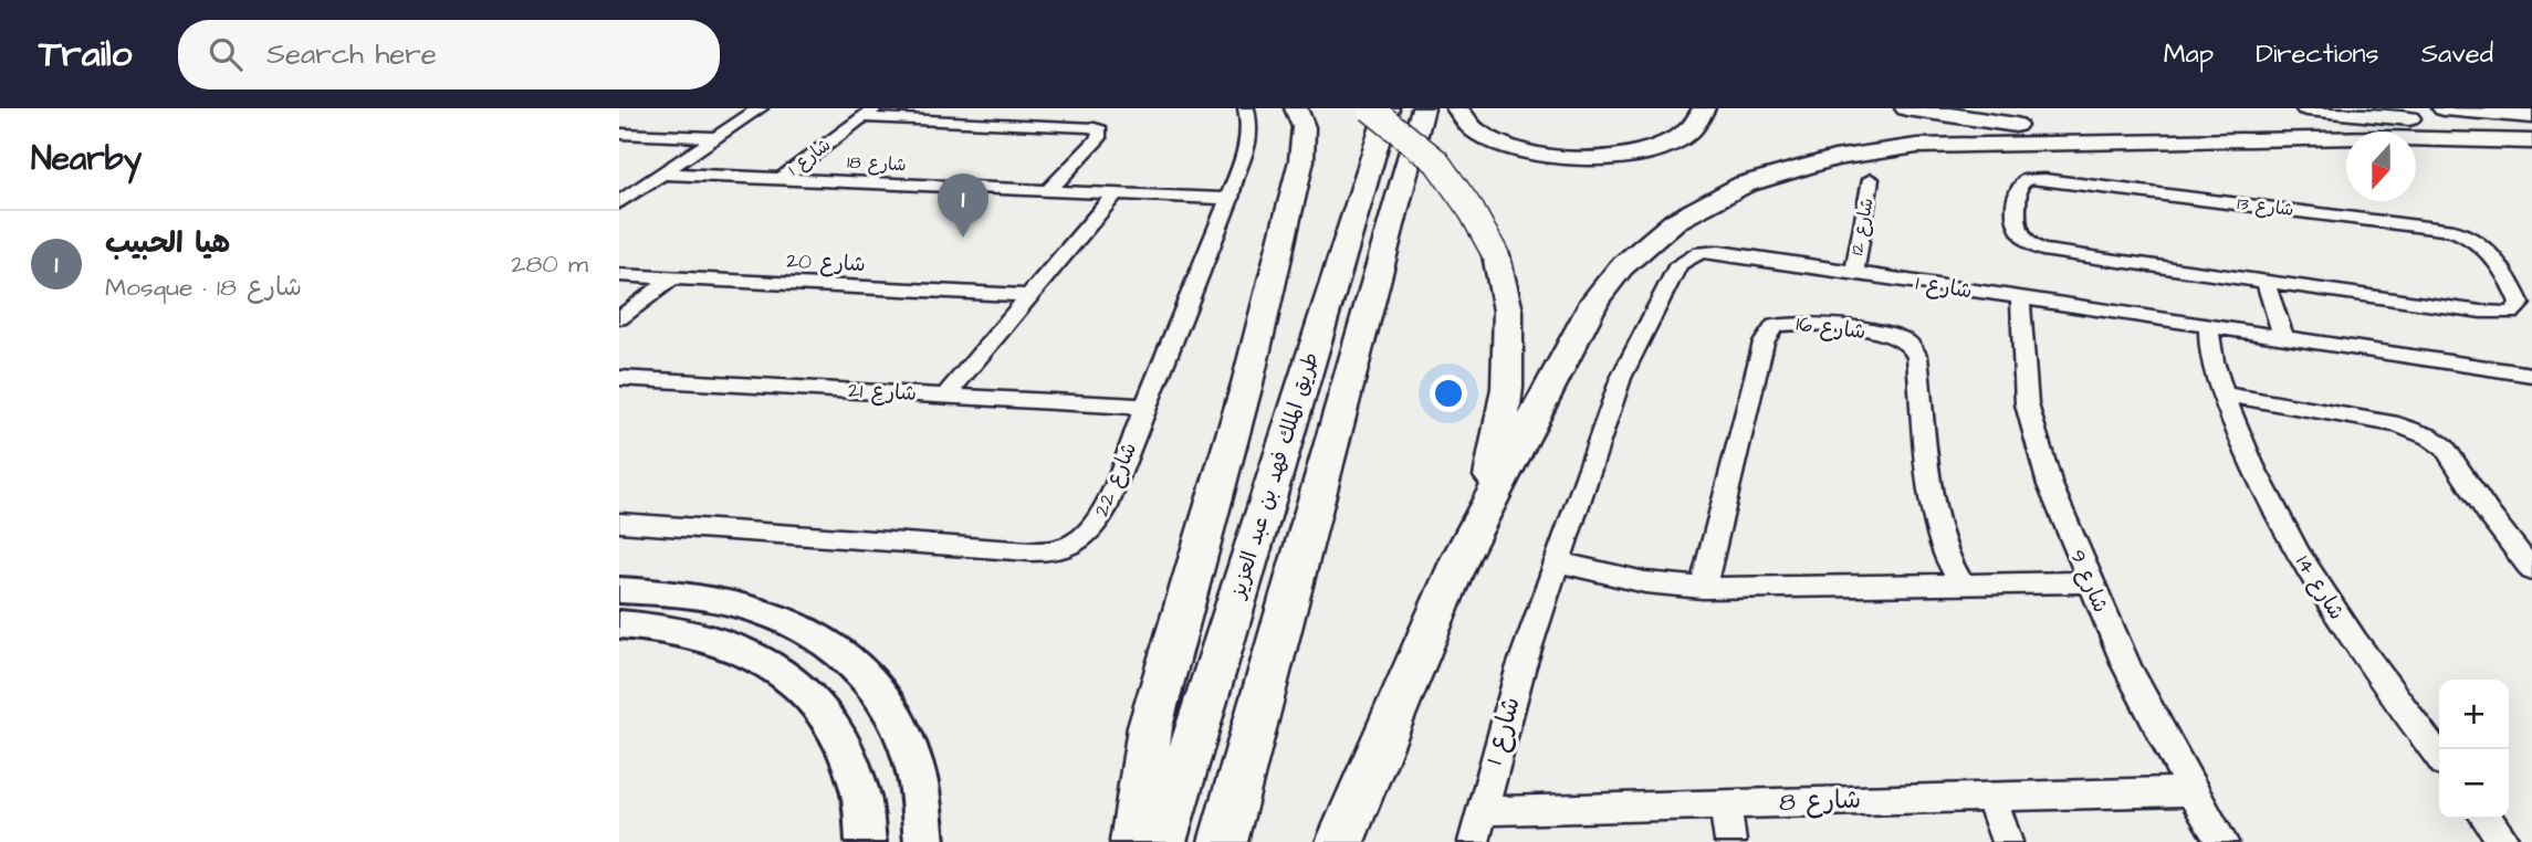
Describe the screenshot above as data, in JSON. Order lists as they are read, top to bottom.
{
  "streets": {
    "highway": ["طريق الملك فهد بن عبد العزيز"],
    "street": [
      "شارع 1",
      "شارع 18",
      "شارع 13",
      "شارع 12",
      "شارع 20",
      "شارع 16",
      "شارع 21",
      "شارع 22",
      "شارع 9",
      "شارع 14",
      "شارع 8"
    ]
  },
  "crossings": [
    ["شارع 1", "شارع 18"],
    ["شارع 1", "شارع 12"],
    ["شارع 1", "شارع 9"],
    ["شارع 1", "شارع 14"],
    ["شارع 1", "شارع 8"],
    ["شارع 18", "شارع 22"],
    ["شارع 21", "شارع 22"],
    ["شارع 9", "شارع 8"]
  ],
  "north": "bottom",
  "page": {
    "header": "Trailo",
    "search": "Search here",
    "nav": ["Map", "Directions", "Saved"],
    "heading": "Nearby",
    "pins": "1",
    "list": [
      {
        "mark": "1",
        "name": "هيا الحبيب",
        "note": "Mosque · شارع 18",
        "value": "280 m"
      }
    ],
    "map_buttons": ["+", "−"]
  }
}
